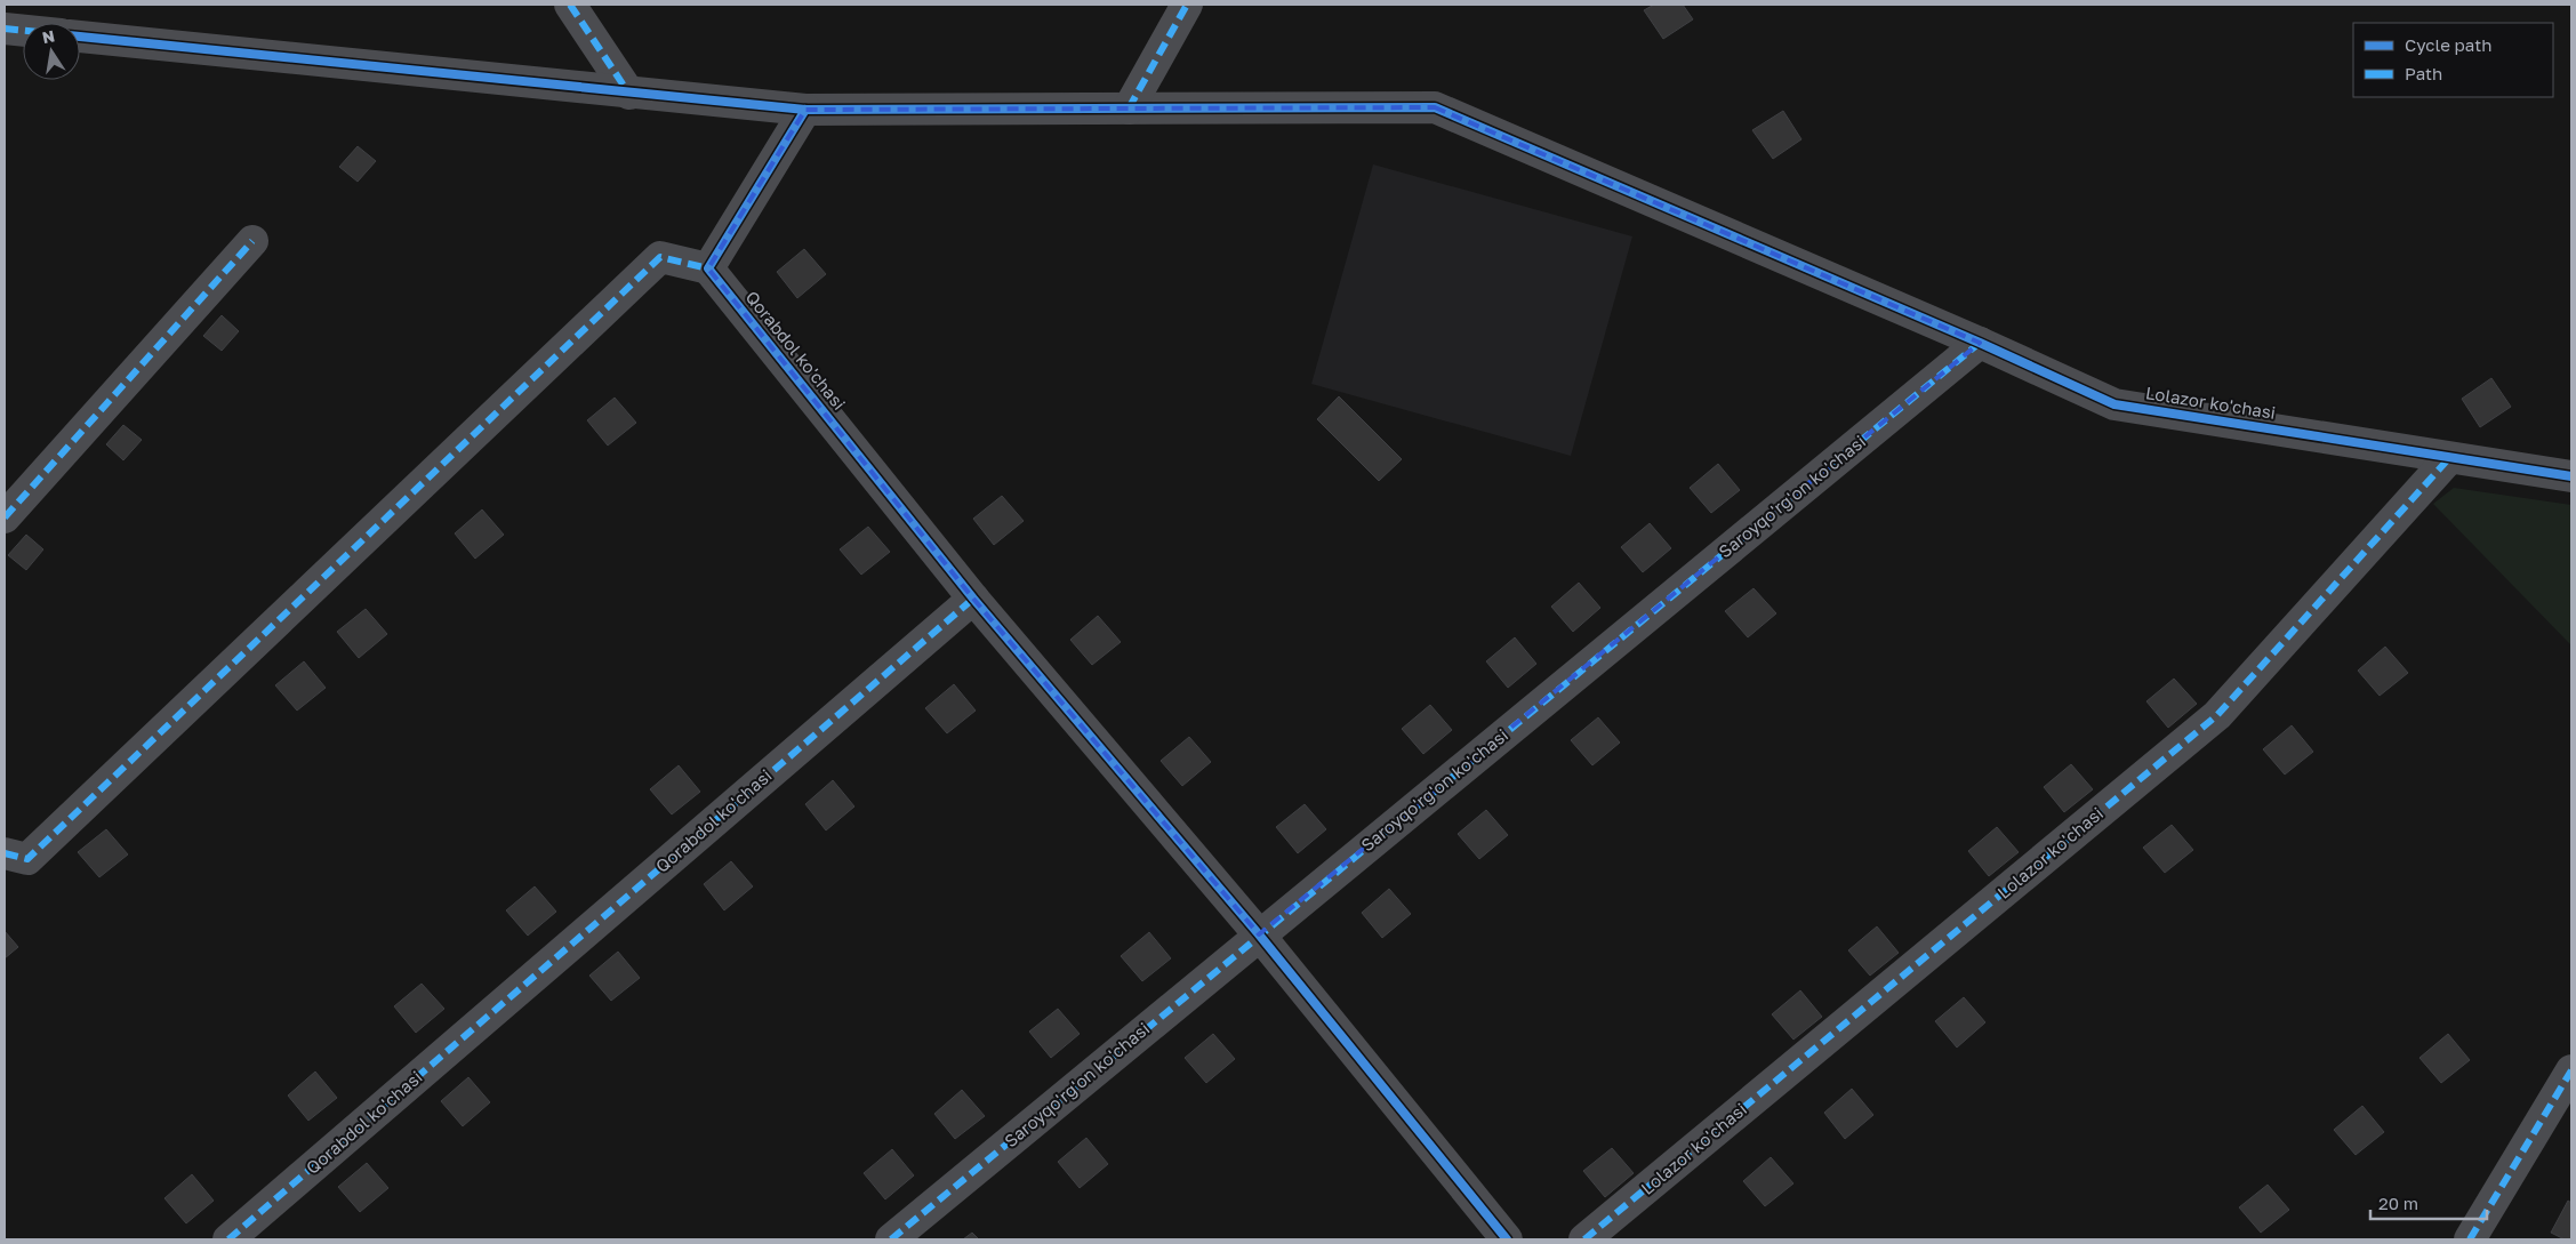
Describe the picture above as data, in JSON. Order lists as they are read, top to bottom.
{
  "streets": {
    "street": ["Qorabdol ko'chasi", "Lolazor ko'chasi", "Saroyqo'rg'on ko'chasi"]
  },
  "crossings": [
    ["Lolazor ko'chasi", "Saroyqo'rg'on ko'chasi"]
  ],
  "legend": ["Cycle path", "Path"],
  "scale_bar": "20 m",
  "north": "top"
}
